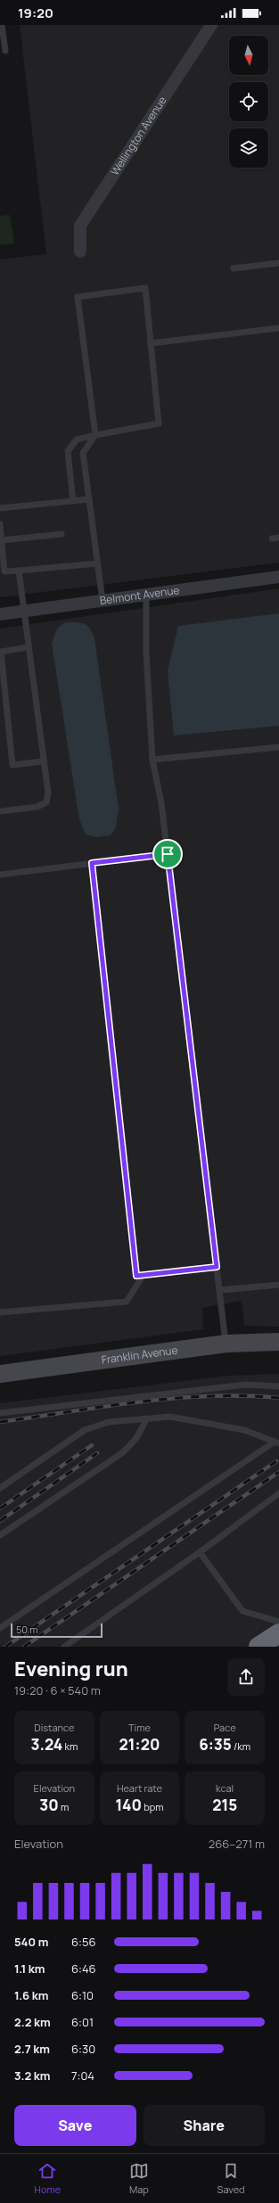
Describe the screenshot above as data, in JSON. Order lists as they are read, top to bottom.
{
  "streets": {
    "main road": ["Franklin Avenue"],
    "street": ["Wellington Avenue", "Belmont Avenue"]
  },
  "scale_bar": "50 m",
  "north": "bottom",
  "page": {
    "status": "19:20",
    "scale": "50 m",
    "heading": ["Evening run", "19:20 · 6 × 540 m"],
    "stats": [
      ["Distance", "3.24 km"],
      ["Time", "21:20"],
      ["Pace", "6:35 /km"],
      ["Elevation", "30 m"],
      ["Heart rate", "140 bpm"],
      ["kcal", "215"]
    ],
    "chart": ["Elevation", "266–271 m"],
    "list": [
      {
        "name": "540 m",
        "note": "6:56"
      },
      {
        "name": "1.1 km",
        "note": "6:46"
      },
      {
        "name": "1.6 km",
        "note": "6:10"
      },
      {
        "name": "2.2 km",
        "note": "6:01"
      },
      {
        "name": "2.7 km",
        "note": "6:30"
      },
      {
        "name": "3.2 km",
        "note": "7:04"
      }
    ],
    "buttons": ["Save", "Share"],
    "tabs": ["Home", "Map", "Saved"]
  }
}
